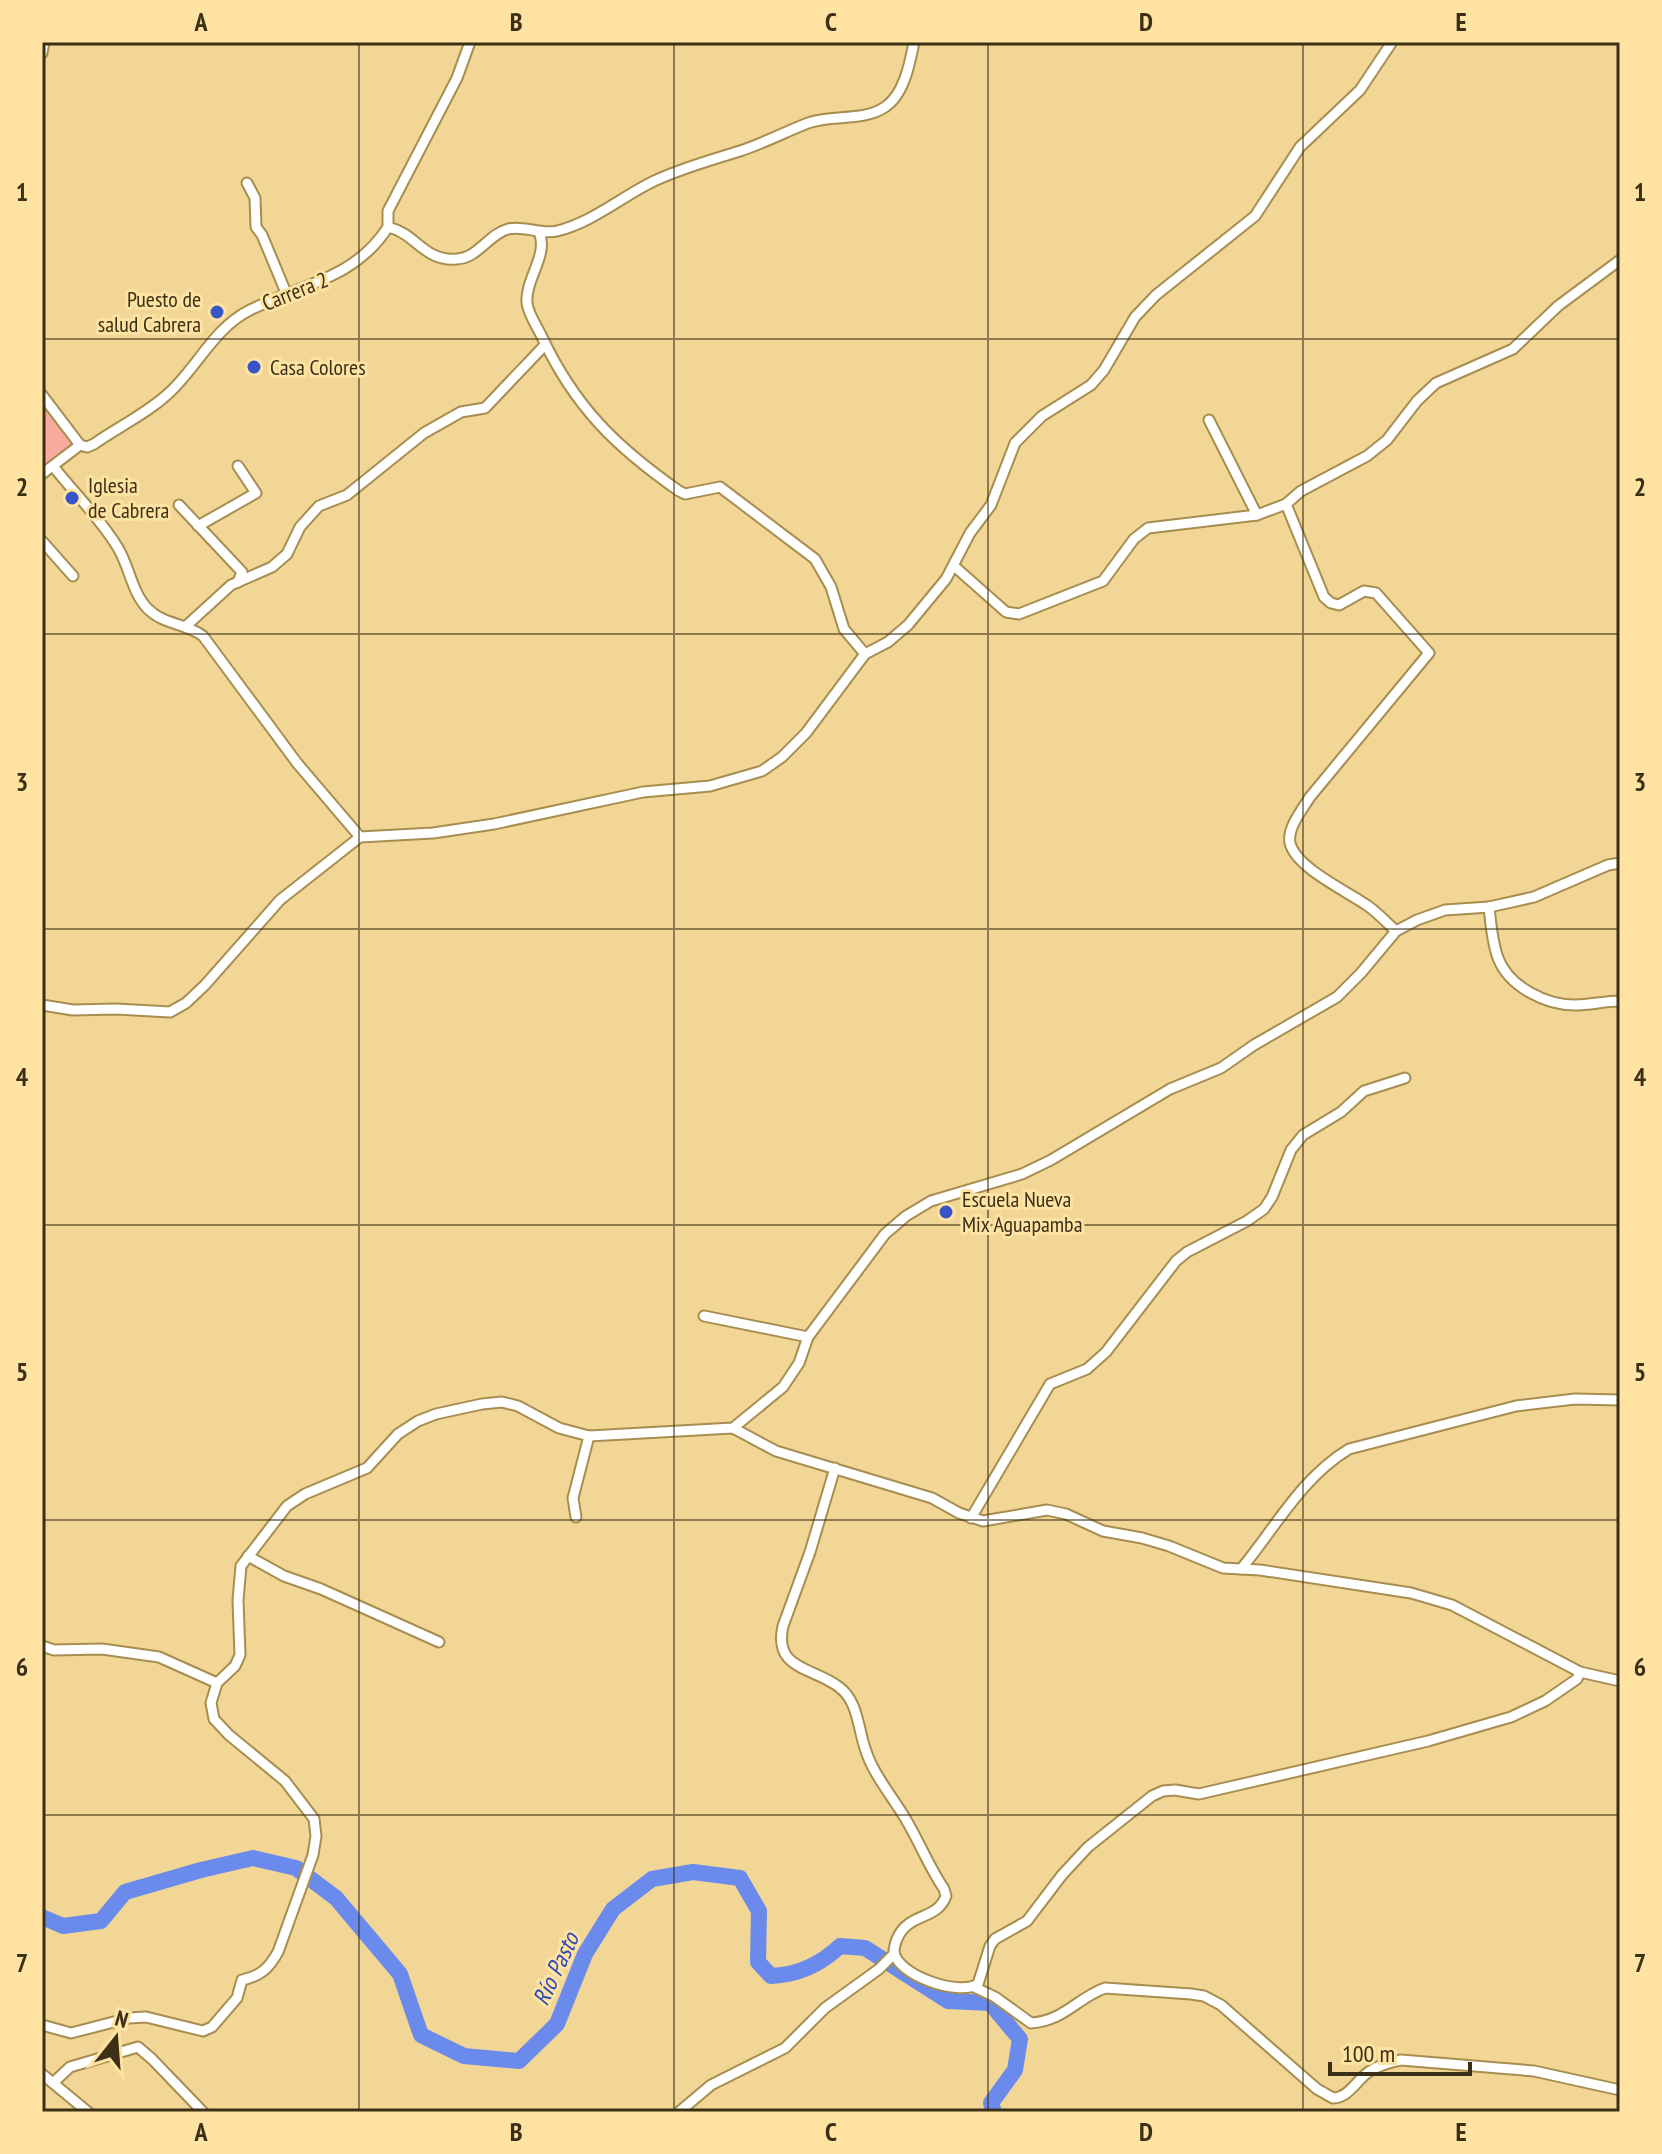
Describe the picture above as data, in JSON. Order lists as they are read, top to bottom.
{
  "streets": {
    "street": ["Carrera 2"]
  },
  "water": ["Río Pasto"],
  "places": [
    "Puesto de salud Cabrera",
    "Casa Colores",
    "Iglesia de Cabrera",
    "Escuela Nueva Mix Aguapamba"
  ],
  "scale_bar": "100 m",
  "north": "top",
  "grid": {
    "columns": [
      "A",
      "B",
      "C",
      "D",
      "E"
    ],
    "rows": [
      "1",
      "2",
      "3",
      "4",
      "5",
      "6",
      "7"
    ]
  }
}
